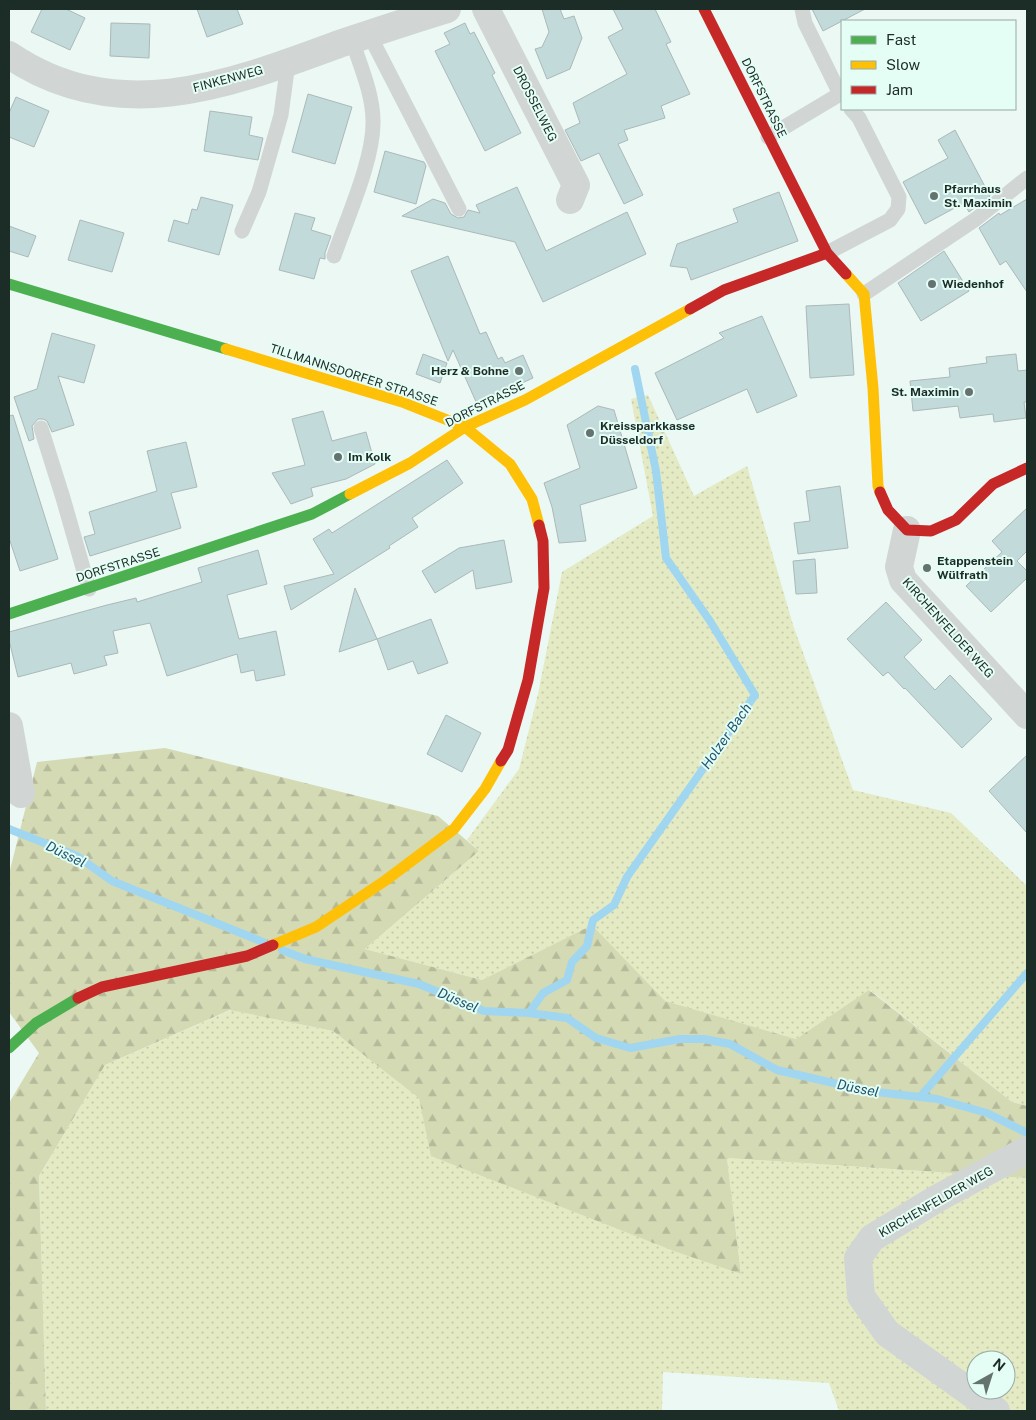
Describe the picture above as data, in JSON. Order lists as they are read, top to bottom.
{
  "streets": {
    "street": [
      "FINKENWEG",
      "DORFSTRASSE",
      "DROSSELWEG",
      "TILLMANNSDORFER STRASSE",
      "KIRCHENFELDER WEG"
    ]
  },
  "crossings": [
    ["DORFSTRASSE", "TILLMANNSDORFER STRASSE"]
  ],
  "water": ["Holzer Bach", "Düssel"],
  "places": [
    "Pfarrhaus St. Maximin",
    "Wiedenhof",
    "Herz & Bohne",
    "St. Maximin",
    "Kreissparkkasse Düsseldorf",
    "Im Kolk",
    "Etappenstein Wülfrath"
  ],
  "legend": ["Fast", "Slow", "Jam"],
  "north": "top right"
}
